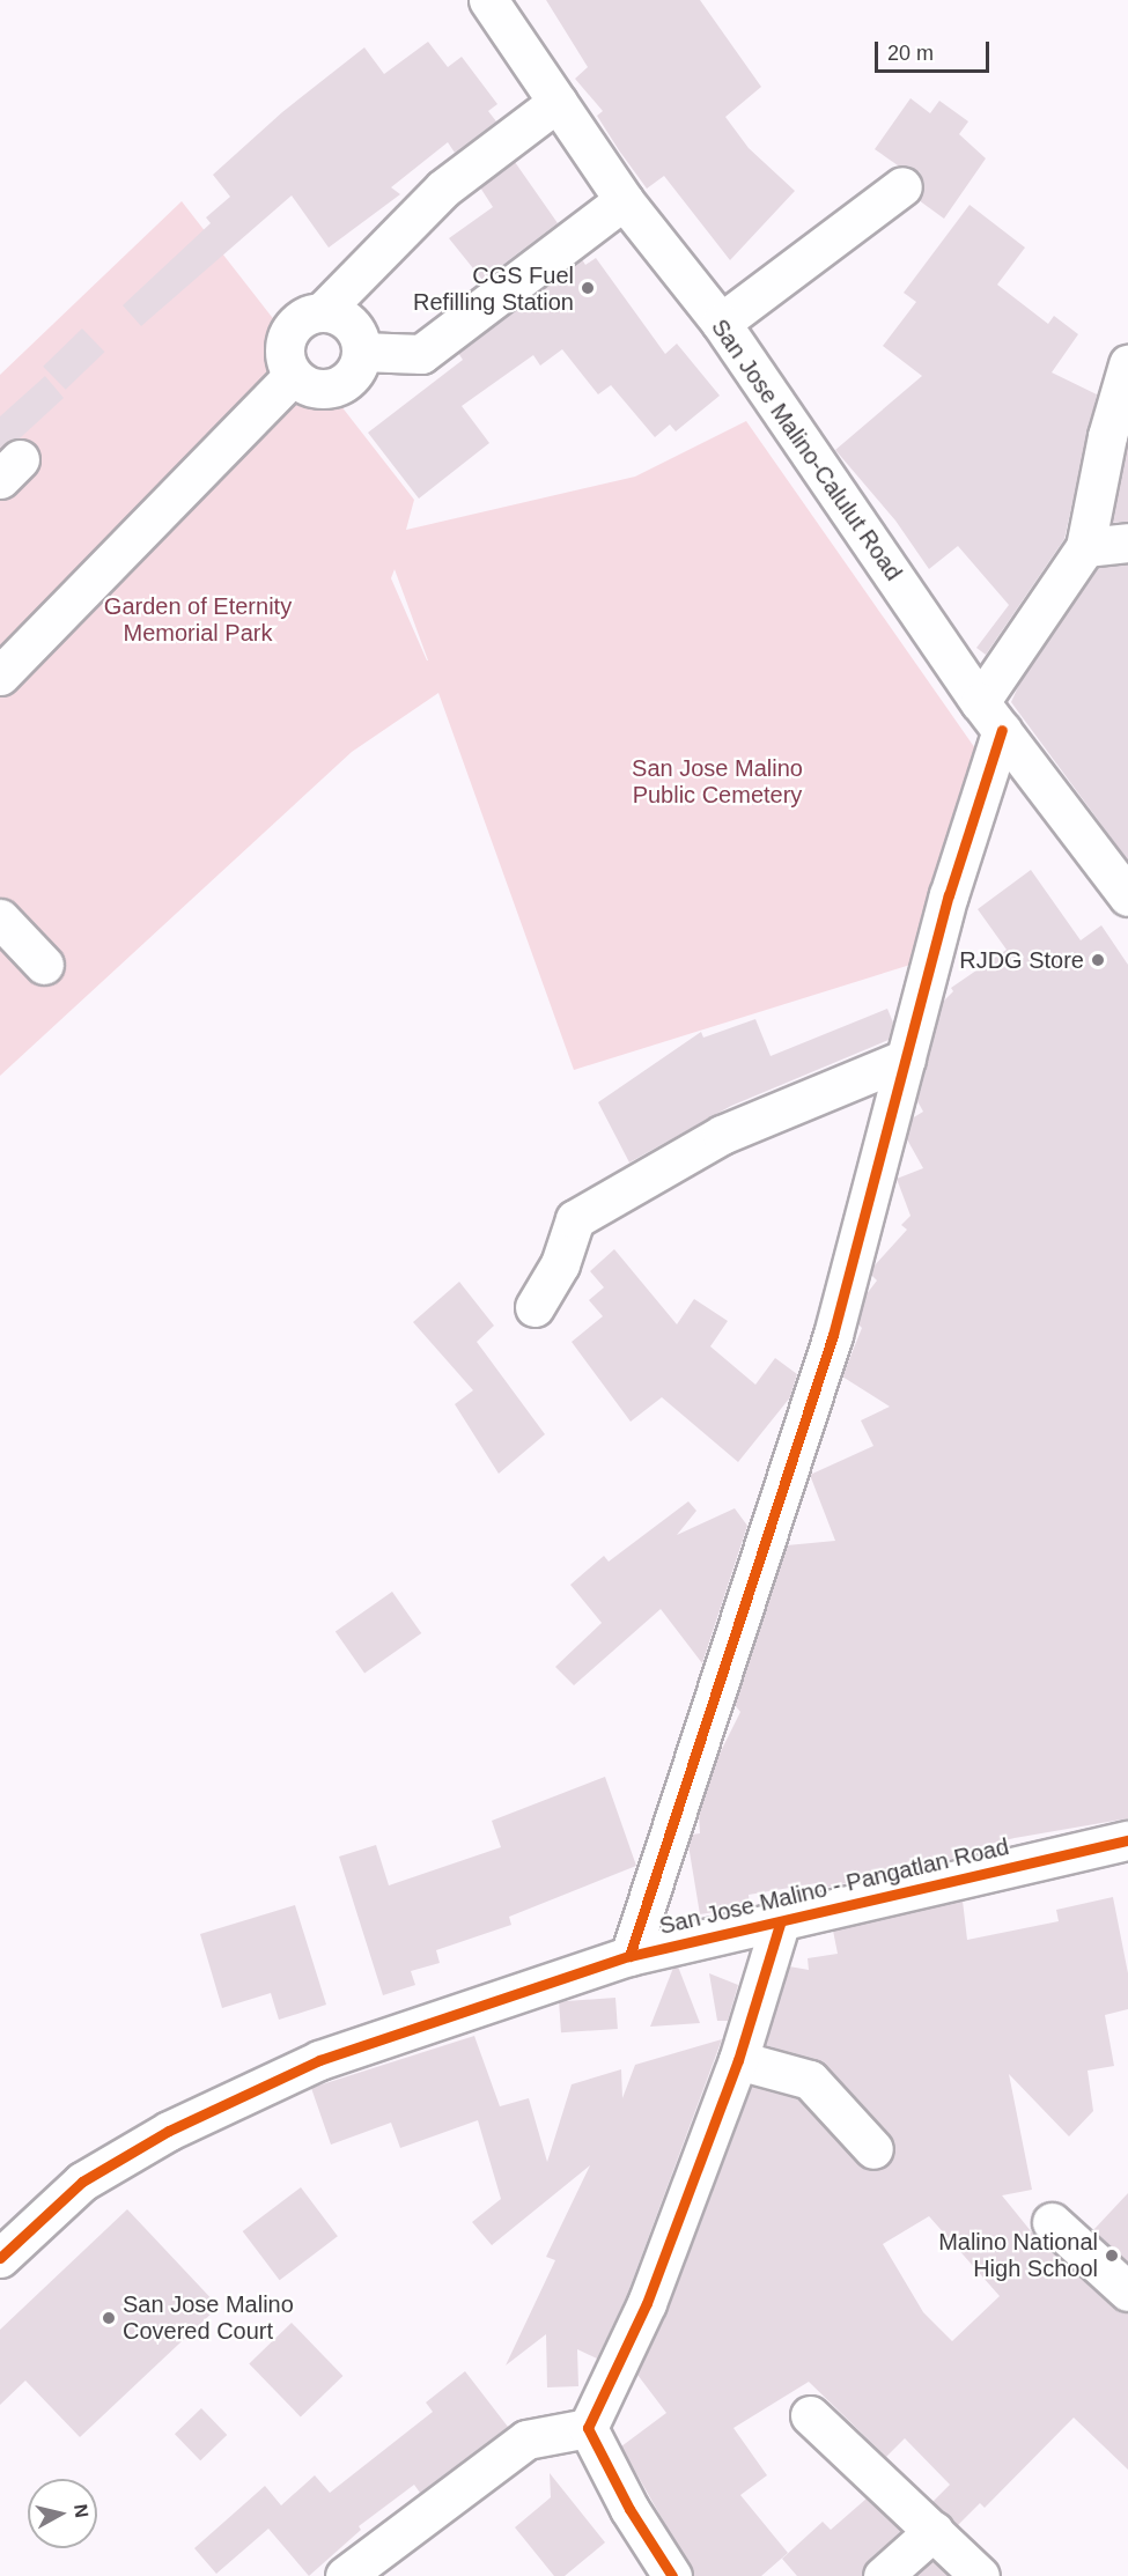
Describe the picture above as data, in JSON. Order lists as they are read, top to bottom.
{
  "streets": {
    "street": ["San Jose Malino-Calulut Road", "San Jose Malino - Pangatlan Road"]
  },
  "parks": ["Garden of Eternity Memorial Park", "San Jose Malino Public Cemetery"],
  "places": [
    "CGS Fuel Refilling Station",
    "RJDG Store",
    "Malino National High School",
    "San Jose Malino Covered Court"
  ],
  "scale_bar": "20 m",
  "north": "right"
}
